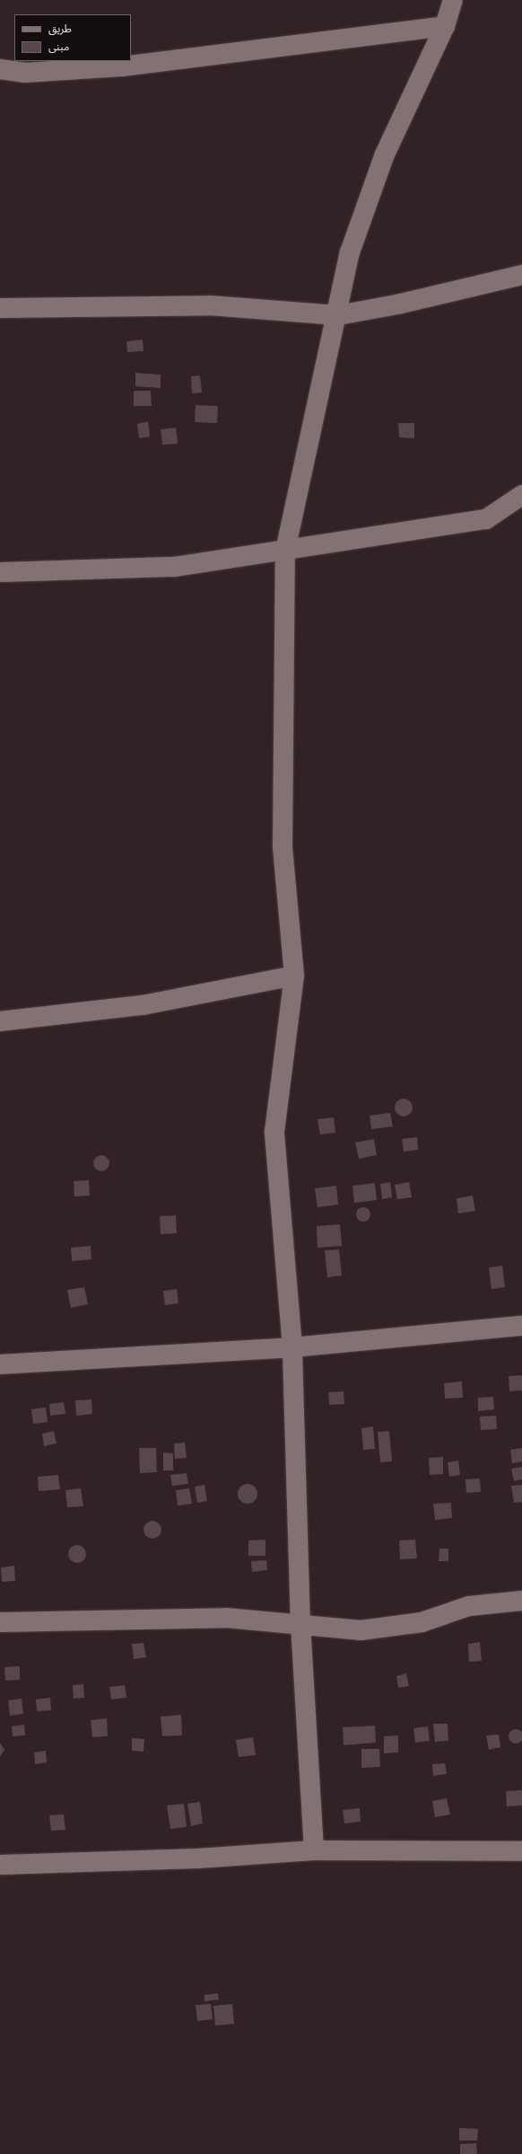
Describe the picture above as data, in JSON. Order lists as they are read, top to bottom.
{
  "legend": ["طريق", "مبنى"]
}
